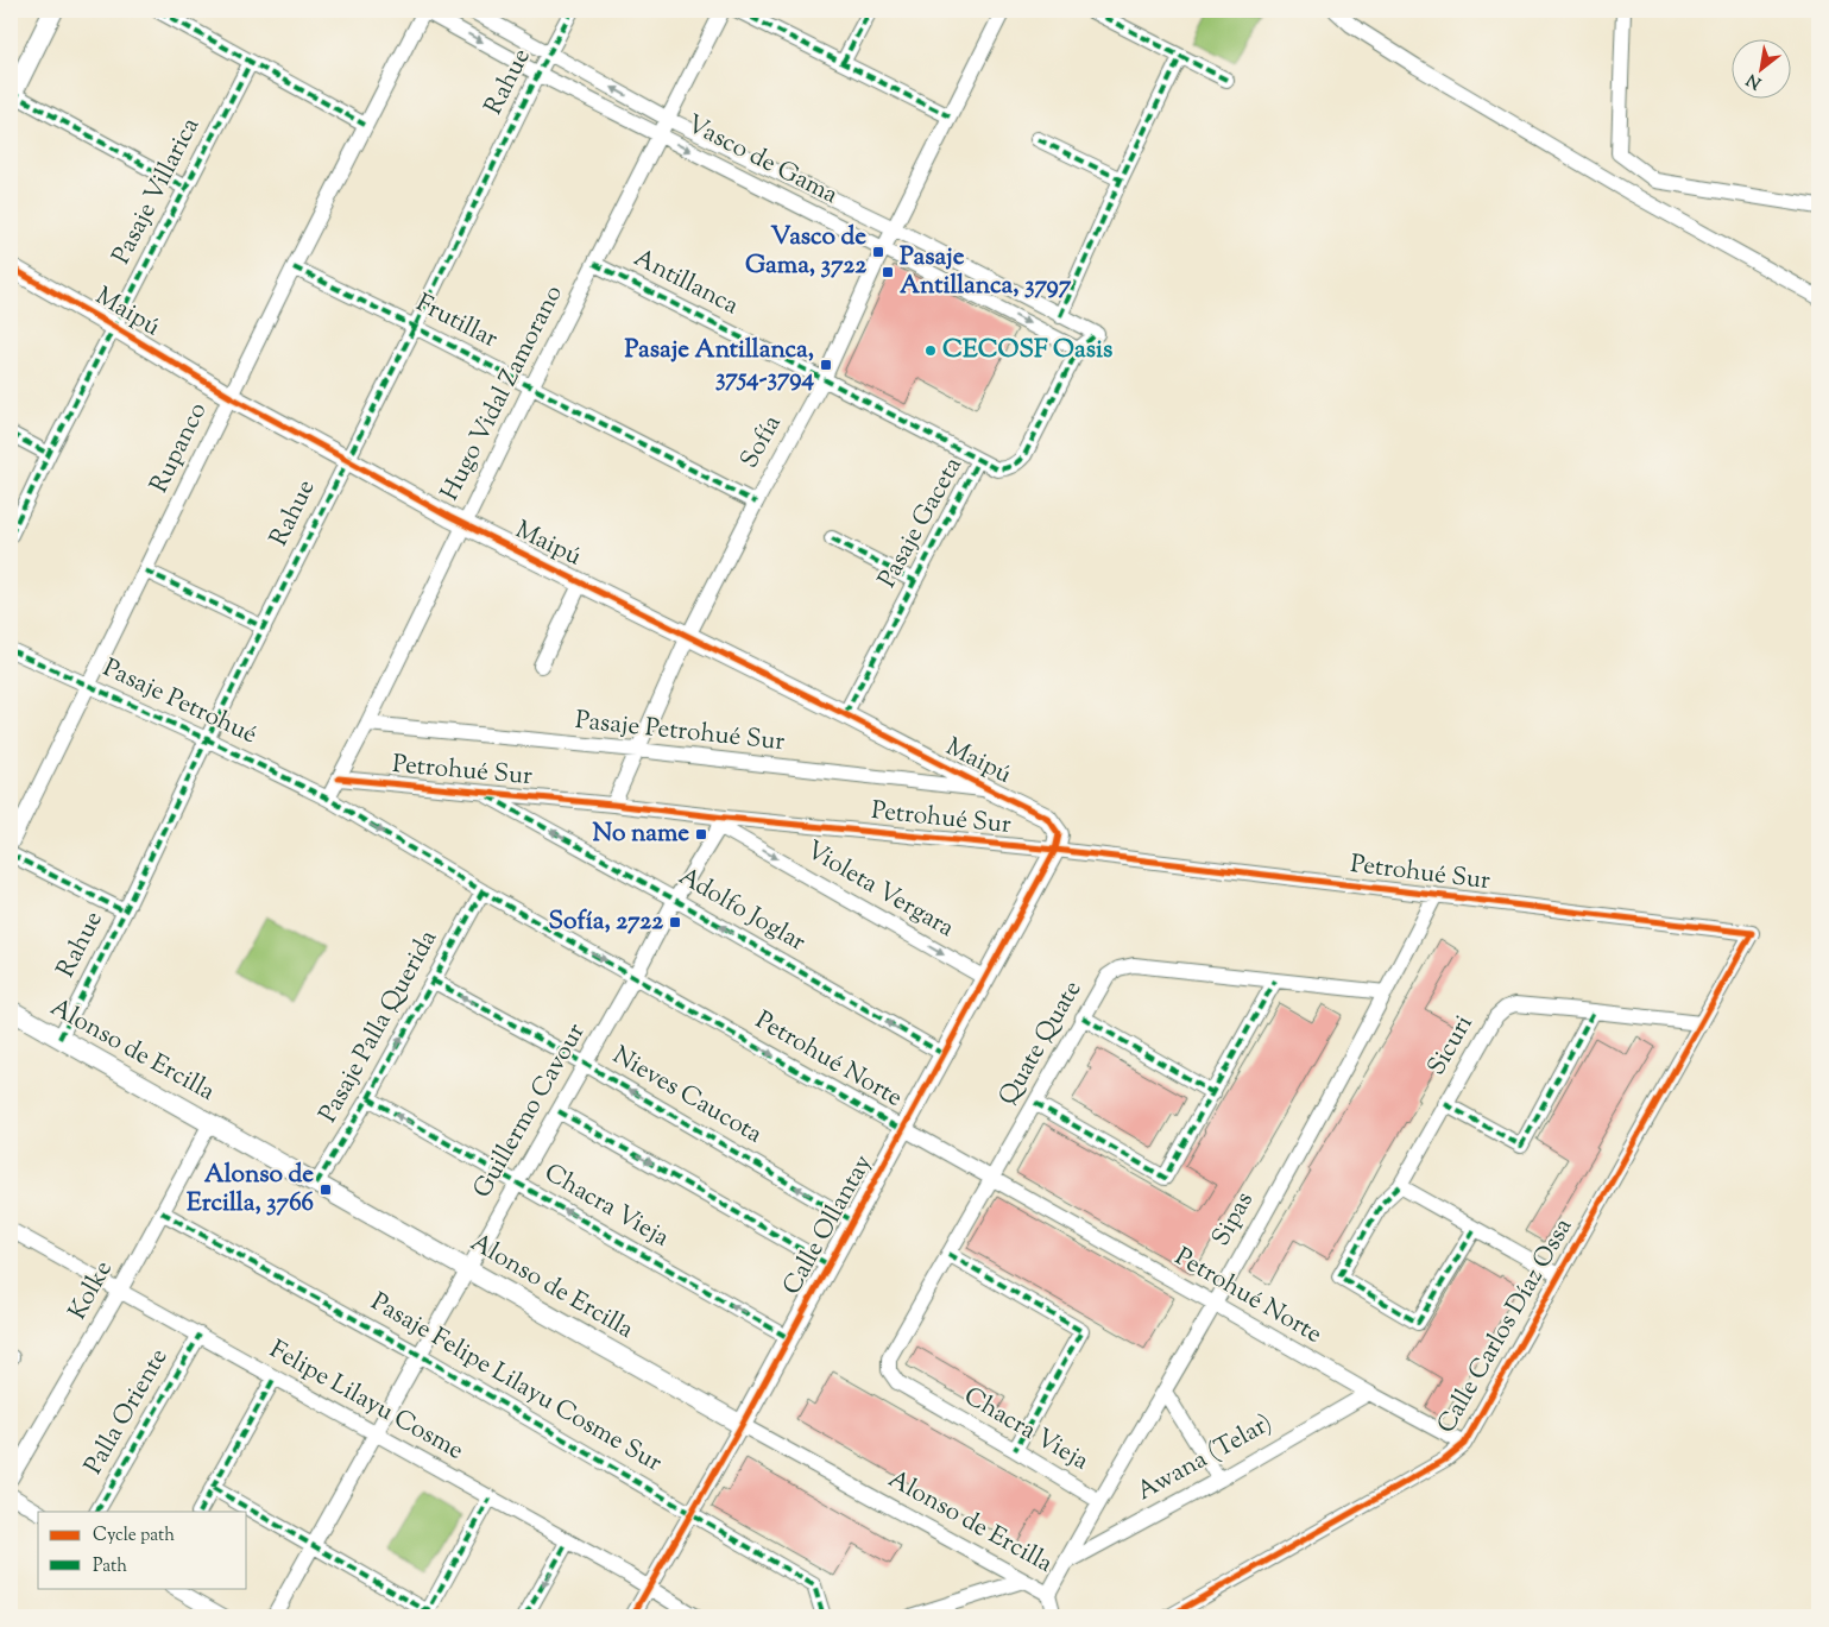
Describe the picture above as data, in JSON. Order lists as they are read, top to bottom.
{
  "streets": {
    "street": [
      "Rahue",
      "Vasco de Gama",
      "Pasaje Villarica",
      "Antillanca",
      "Maipú",
      "Frutillar",
      "Hugo Vidal Zamorano",
      "Sofía",
      "Rupanco",
      "Pasaje Gaceta",
      "Pasaje Petrohué",
      "Pasaje Petrohué Sur",
      "Petrohué Sur",
      "Violeta Vergara",
      "Adolfo Joglar",
      "Pasaje Palla Querida",
      "Quate Quate",
      "Sicuri",
      "Alonso de Ercilla",
      "Petrohué Norte",
      "Nieves Caucota",
      "Guillermo Cavour",
      "Chacra Vieja",
      "Sipas",
      "Calle Ollantay",
      "Kolke",
      "Calle Carlos Díaz Ossa",
      "Pasaje Felipe Lilayu Cosme Sur",
      "Felipe Lilayu Cosme",
      "Palla Oriente",
      "Awana (Telar)"
    ]
  },
  "crossings": [
    ["Rahue", "Vasco de Gama"],
    ["Rahue", "Maipú"],
    ["Rahue", "Frutillar"],
    ["Rahue", "Pasaje Petrohué"],
    ["Rahue", "Alonso de Ercilla"],
    ["Vasco de Gama", "Hugo Vidal Zamorano"],
    ["Vasco de Gama", "Sofía"],
    ["Vasco de Gama", "Rupanco"],
    ["Vasco de Gama", "Pasaje Gaceta"],
    ["Pasaje Villarica", "Maipú"],
    ["Antillanca", "Hugo Vidal Zamorano"],
    ["Antillanca", "Sofía"],
    ["Antillanca", "Pasaje Gaceta"],
    ["Maipú", "Hugo Vidal Zamorano"],
    ["Maipú", "Sofía"],
    ["Maipú", "Rupanco"],
    ["Maipú", "Pasaje Gaceta"],
    ["Maipú", "Pasaje Petrohué Sur"],
    ["Maipú", "Petrohué Sur"],
    ["Maipú", "Calle Ollantay"],
    ["Frutillar", "Hugo Vidal Zamorano"],
    ["Frutillar", "Sofía"],
    ["Frutillar", "Rupanco"],
    ["Hugo Vidal Zamorano", "Pasaje Petrohué"],
    ["Hugo Vidal Zamorano", "Pasaje Petrohué Sur"],
    ["Hugo Vidal Zamorano", "Petrohué Sur"],
    ["Hugo Vidal Zamorano", "Petrohué Norte"],
    ["Sofía", "Pasaje Petrohué Sur"],
    ["Sofía", "Petrohué Sur"],
    ["Rupanco", "Pasaje Petrohué"],
    ["Pasaje Petrohué", "Petrohué Norte"],
    ["Petrohué Sur", "Violeta Vergara"],
    ["Petrohué Sur", "Adolfo Joglar"],
    ["Petrohué Sur", "Guillermo Cavour"],
    ["Petrohué Sur", "Sipas"],
    ["Petrohué Sur", "Calle Ollantay"],
    ["Petrohué Sur", "Calle Carlos Díaz Ossa"],
    ["Violeta Vergara", "Guillermo Cavour"],
    ["Violeta Vergara", "Calle Ollantay"],
    ["Adolfo Joglar", "Guillermo Cavour"],
    ["Adolfo Joglar", "Calle Ollantay"],
    ["Pasaje Palla Querida", "Alonso de Ercilla"],
    ["Pasaje Palla Querida", "Petrohué Norte"],
    ["Pasaje Palla Querida", "Nieves Caucota"],
    ["Pasaje Palla Querida", "Chacra Vieja"],
    ["Quate Quate", "Petrohué Norte"],
    ["Quate Quate", "Chacra Vieja"],
    ["Quate Quate", "Sipas"],
    ["Sicuri", "Calle Carlos Díaz Ossa"],
    ["Alonso de Ercilla", "Guillermo Cavour"],
    ["Alonso de Ercilla", "Sipas"],
    ["Alonso de Ercilla", "Calle Ollantay"],
    ["Alonso de Ercilla", "Kolke"],
    ["Petrohué Norte", "Guillermo Cavour"],
    ["Petrohué Norte", "Sipas"],
    ["Petrohué Norte", "Calle Ollantay"],
    ["Petrohué Norte", "Calle Carlos Díaz Ossa"],
    ["Petrohué Norte", "Awana (Telar)"],
    ["Nieves Caucota", "Guillermo Cavour"],
    ["Nieves Caucota", "Calle Ollantay"],
    ["Guillermo Cavour", "Chacra Vieja"],
    ["Guillermo Cavour", "Pasaje Felipe Lilayu Cosme Sur"],
    ["Guillermo Cavour", "Felipe Lilayu Cosme"],
    ["Chacra Vieja", "Sipas"],
    ["Chacra Vieja", "Calle Ollantay"],
    ["Sipas", "Awana (Telar)"],
    ["Calle Ollantay", "Pasaje Felipe Lilayu Cosme Sur"],
    ["Calle Ollantay", "Felipe Lilayu Cosme"],
    ["Kolke", "Pasaje Felipe Lilayu Cosme Sur"],
    ["Kolke", "Felipe Lilayu Cosme"],
    ["Felipe Lilayu Cosme", "Palla Oriente"]
  ],
  "one_way": [
    "Violeta Vergara",
    "Adolfo Joglar",
    "Pasaje Palla Querida",
    "Petrohué Norte"
  ],
  "places": {
    "transit": [
      "Vasco de Gama, 3722",
      "Pasaje Antillanca, 3797",
      "Pasaje Antillanca, 3754-3794",
      "No name",
      "Sofía, 2722",
      "Alonso de Ercilla, 3766"
    ],
    "other": ["CECOSF Oasis"]
  },
  "legend": ["Cycle path", "Path"],
  "north": "bottom left"
}
